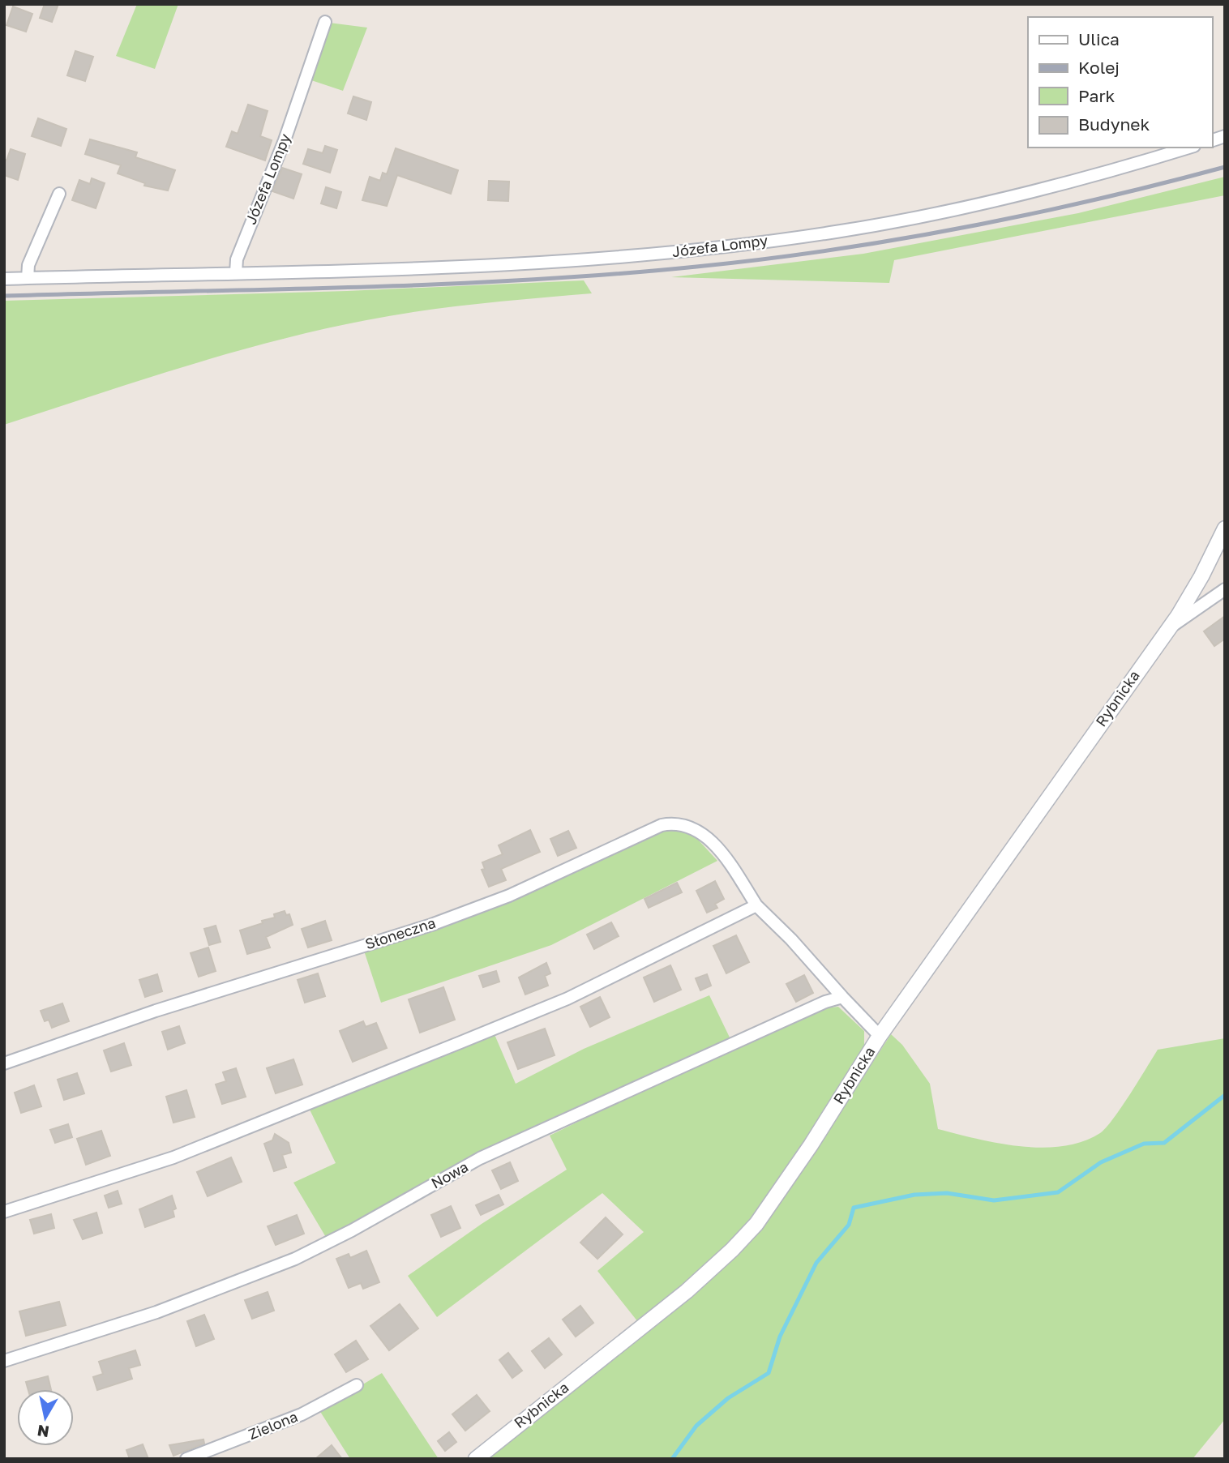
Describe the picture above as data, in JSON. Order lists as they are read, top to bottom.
{
  "streets": {
    "street": [
      "Józefa Lompy",
      "Rybnicka",
      "Słoneczna",
      "Nowa",
      "Zielona"
    ]
  },
  "crossings": [
    ["Słoneczna", "Nowa"]
  ],
  "legend": [
    "Ulica",
    "Kolej",
    "Park",
    "Budynek"
  ],
  "north": "bottom"
}
